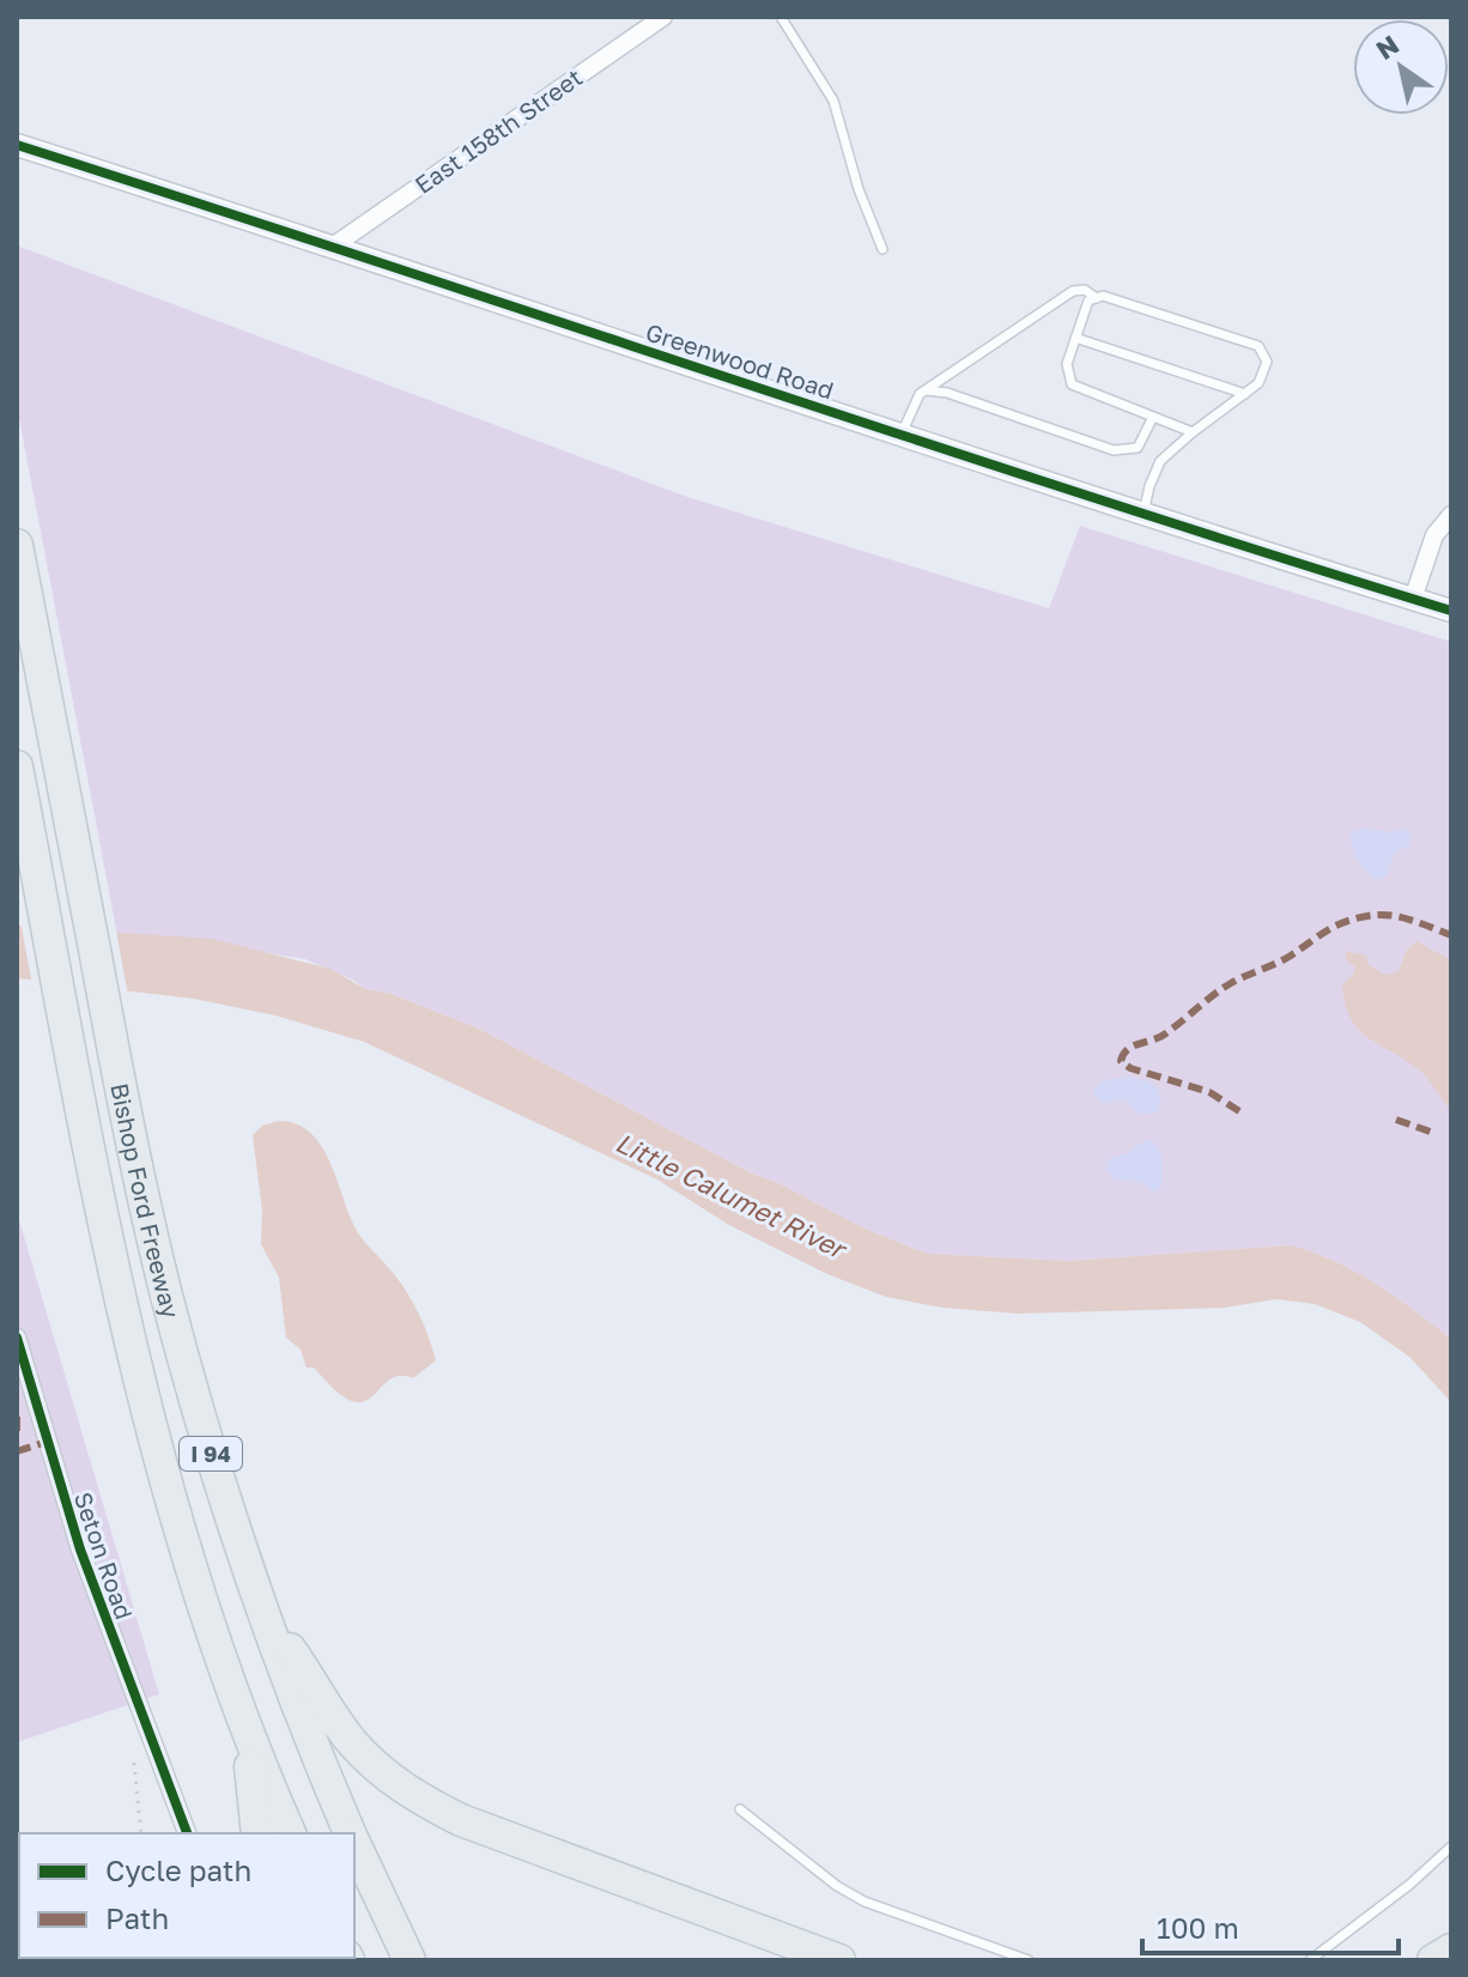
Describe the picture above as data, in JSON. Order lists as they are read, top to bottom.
{
  "streets": {
    "highway": ["Bishop Ford Freeway", "I 94"],
    "street": ["East 158th Street", "Greenwood Road", "Seton Road"]
  },
  "crossings": [
    ["East 158th Street", "Greenwood Road"]
  ],
  "water": ["Little Calumet River"],
  "legend": ["Cycle path", "Path"],
  "scale_bar": "100 m",
  "north": "top left"
}
